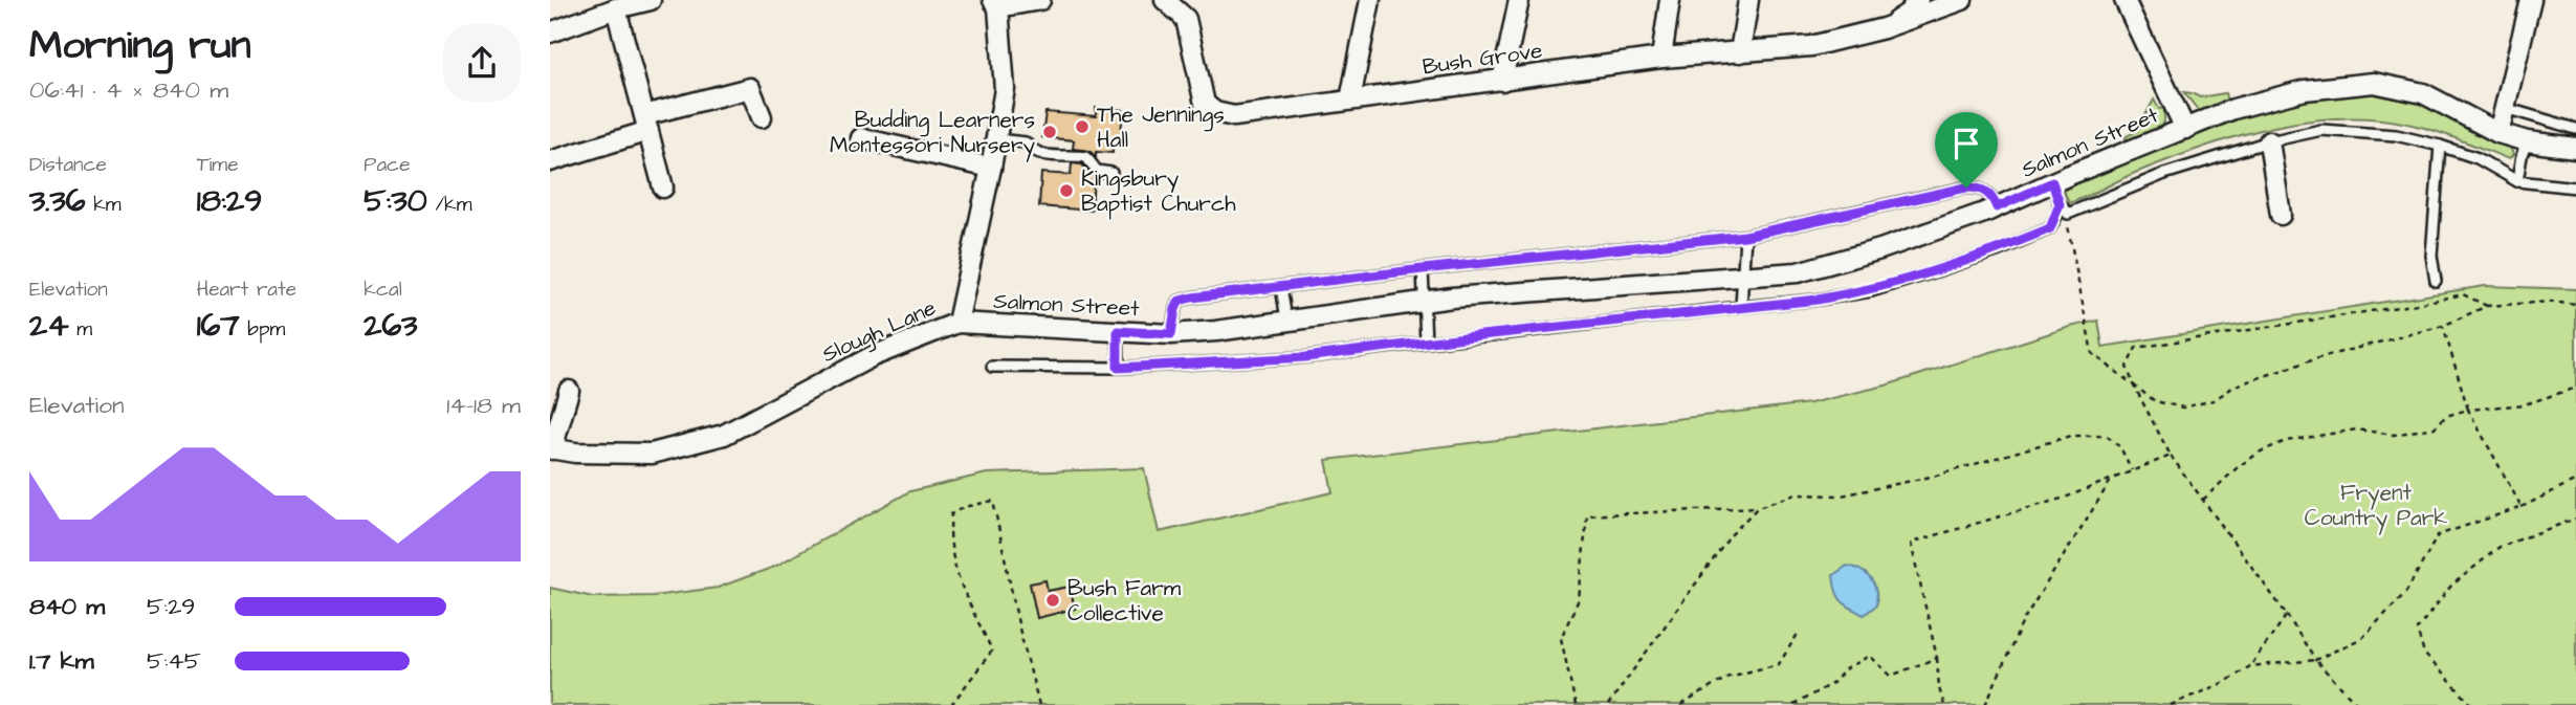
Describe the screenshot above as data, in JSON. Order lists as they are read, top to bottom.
{
  "streets": {
    "street": ["Bush Grove", "Salmon Street", "Slough Lane"]
  },
  "crossings": [
    ["Salmon Street", "Slough Lane"]
  ],
  "parks": ["Fryent Country Park"],
  "places": [
    "The Jennings Hall",
    "Budding Learners Montessori Nursery",
    "Kingsbury Baptist Church",
    "Bush Farm Collective"
  ],
  "page": {
    "heading": ["Morning run", "06:41 · 4 × 840 m"],
    "stats": [
      ["Distance", "3.36 km"],
      ["Time", "18:29"],
      ["Pace", "5:30 /km"],
      ["Elevation", "24 m"],
      ["Heart rate", "167 bpm"],
      ["kcal", "263"]
    ],
    "chart": ["Elevation", "14–18 m"],
    "list": [
      {
        "name": "840 m",
        "note": "5:29"
      },
      {
        "name": "1.7 km",
        "note": "5:45"
      }
    ]
  }
}
